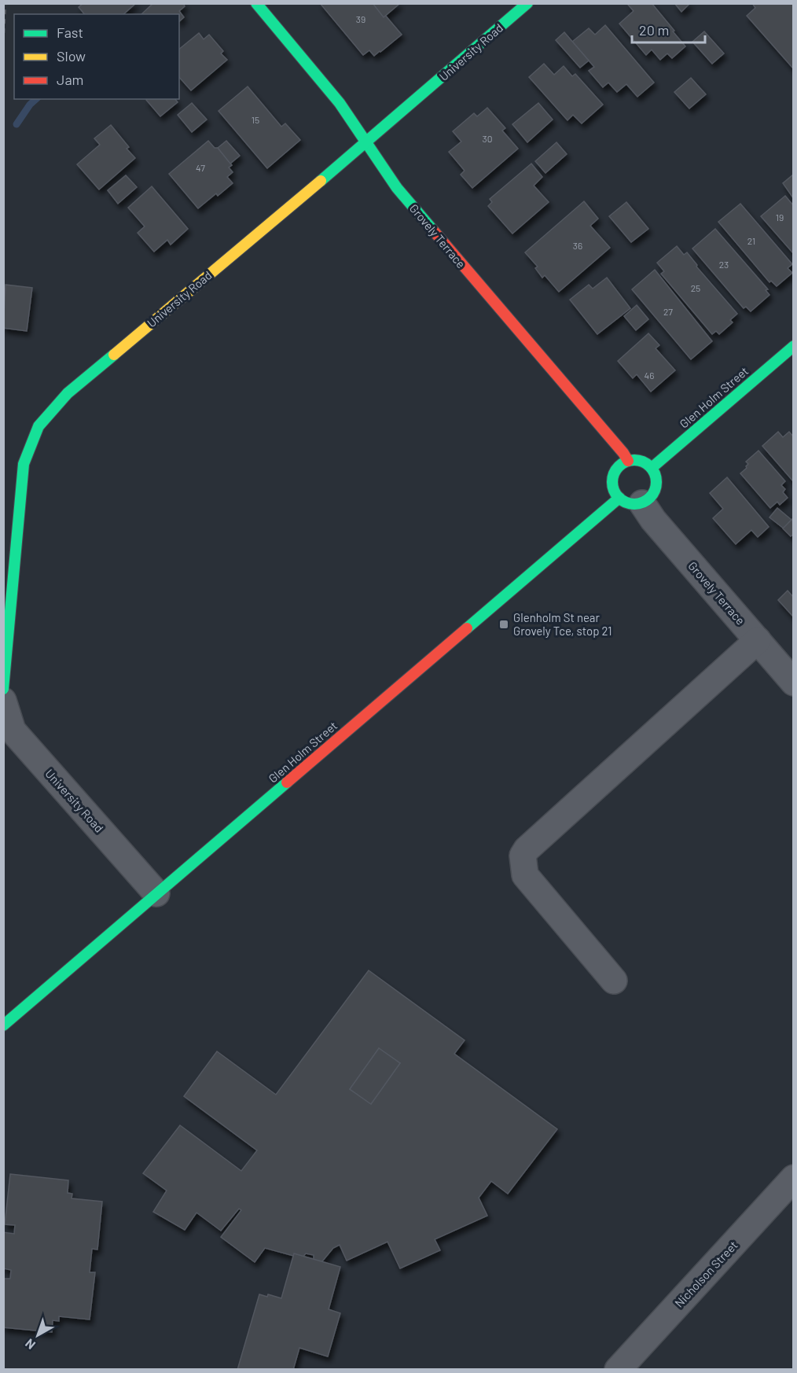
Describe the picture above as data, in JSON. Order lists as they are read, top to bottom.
{
  "streets": {
    "street": [
      "University Road",
      "Grovely Terrace",
      "Glen Holm Street",
      "Nicholson Street"
    ]
  },
  "crossings": [
    ["University Road", "Grovely Terrace"],
    ["University Road", "Glen Holm Street"],
    ["Grovely Terrace", "Glen Holm Street"]
  ],
  "places": {
    "transit": ["Glenholm St near Grovely Tce, stop 21"]
  },
  "house_numbers": [
    "39",
    "15",
    "30",
    "47",
    "19",
    "21",
    "36",
    "23",
    "25",
    "27",
    "46"
  ],
  "legend": ["Fast", "Slow", "Jam"],
  "scale_bar": "20 m",
  "north": "bottom left"
}
